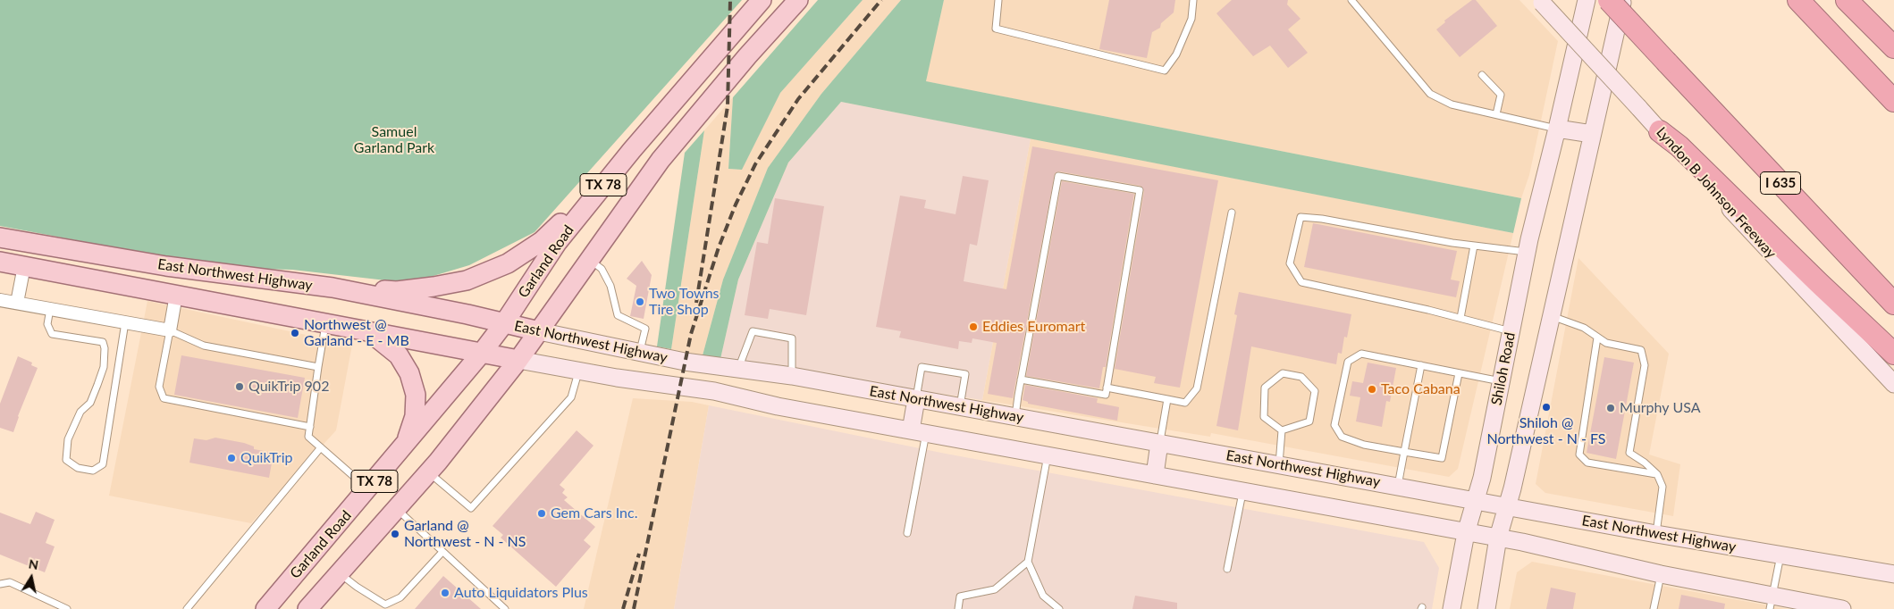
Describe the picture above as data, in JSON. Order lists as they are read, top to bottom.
{
  "streets": {
    "highway": ["I 635"],
    "main road": [
      "TX 78",
      "Lyndon B Johnson Freeway",
      "Garland Road",
      "East Northwest Highway",
      "Shiloh Road"
    ]
  },
  "crossings": [
    ["TX 78", "East Northwest Highway"],
    ["Garland Road", "East Northwest Highway"],
    ["East Northwest Highway", "Shiloh Road"]
  ],
  "parks": ["Samuel Garland Park"],
  "places": [
    "Two Towns Tire Shop",
    "Eddies Euromart",
    "Northwest @ Garland - E - MB",
    "QuikTrip 902",
    "Taco Cabana",
    "Shiloh @ Northwest - N - FS",
    "Murphy USA",
    "QuikTrip",
    "Gem Cars Inc.",
    "Garland @ Northwest - N - NS",
    "Auto Liquidators Plus"
  ],
  "north": "top"
}
